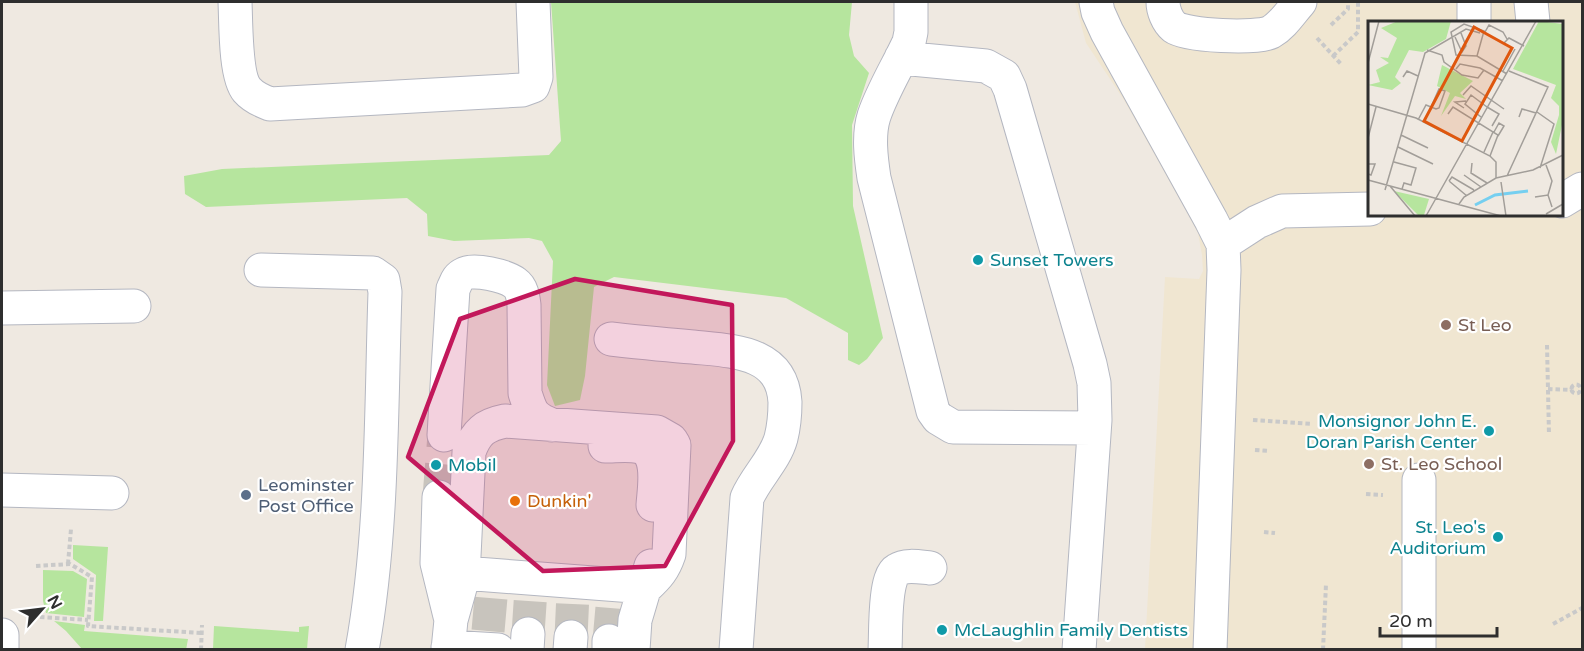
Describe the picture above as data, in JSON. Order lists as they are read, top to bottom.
{
  "places": [
    "Sunset Towers",
    "St Leo",
    "Monsignor John E. Doran Parish Center",
    "St. Leo School",
    "Mobil",
    "Leominster Post Office",
    "Dunkin'",
    "St. Leo's Auditorium",
    "McLaughlin Family Dentists"
  ],
  "scale_bar": "20 m",
  "north": "top right"
}
